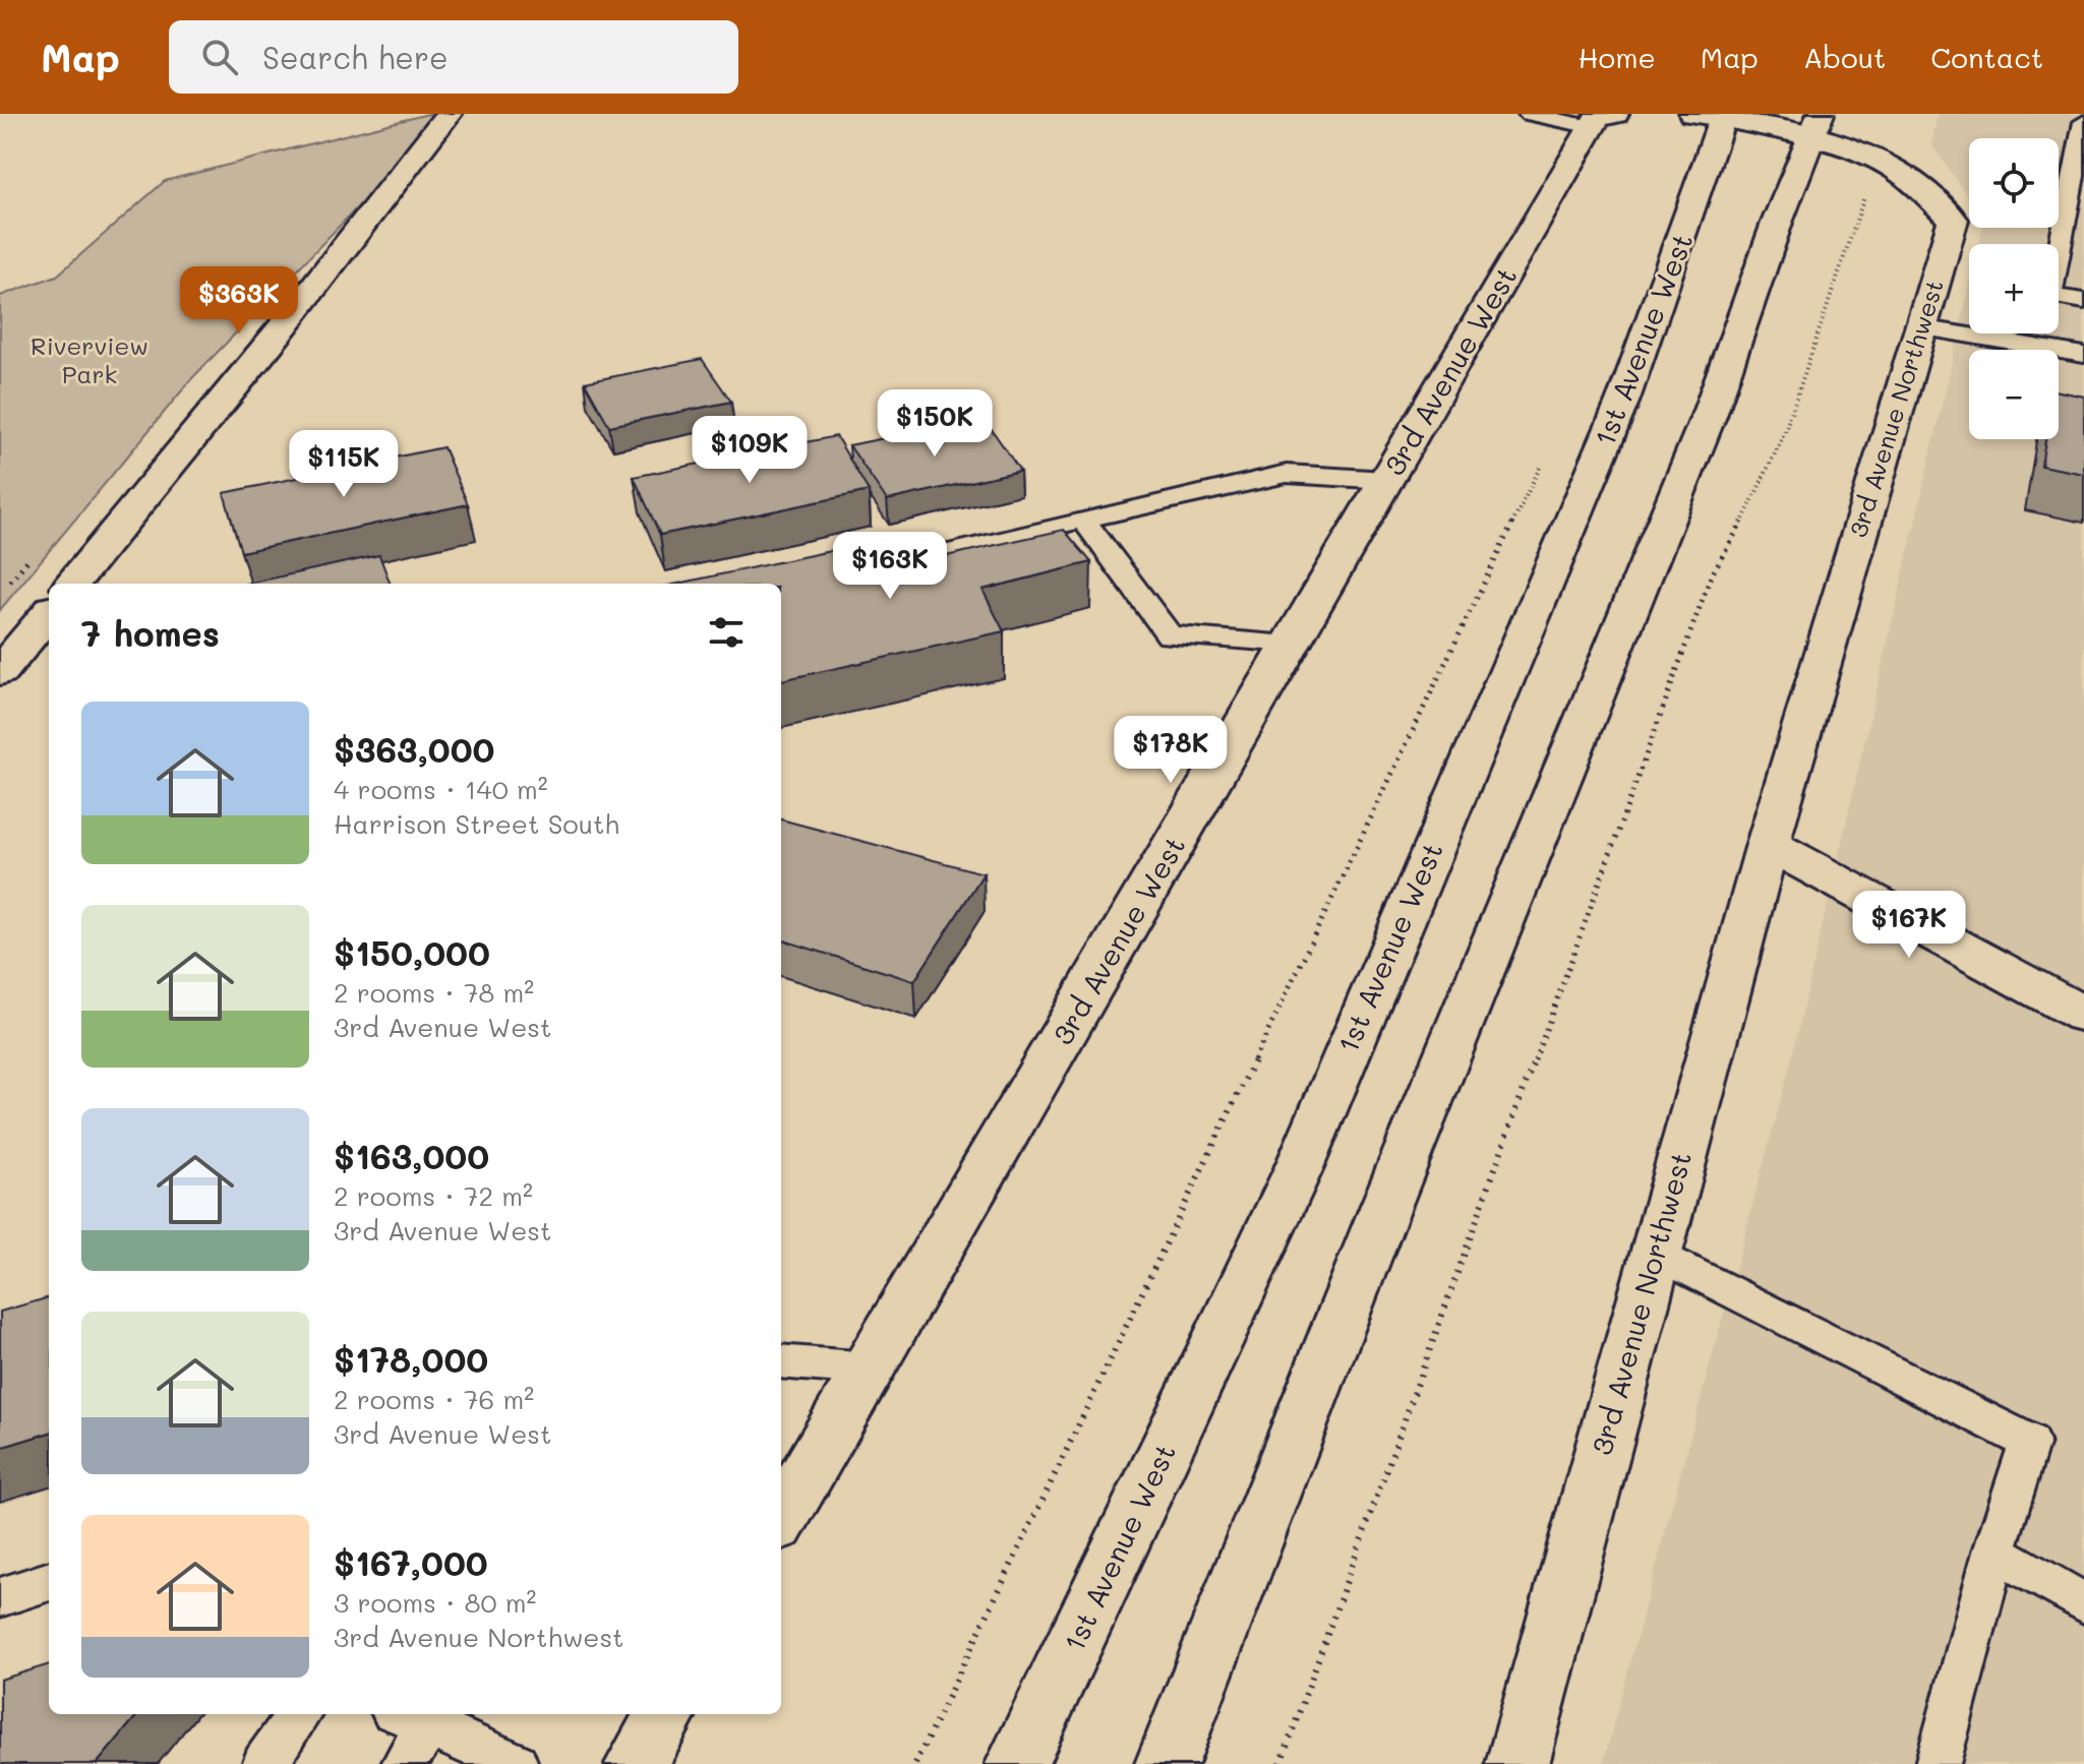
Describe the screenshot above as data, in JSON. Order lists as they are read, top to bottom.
{
  "streets": {
    "street": ["1st Avenue West", "3rd Avenue West", "3rd Avenue Northwest"]
  },
  "crossings": [
    ["1st Avenue West", "3rd Avenue Northwest"]
  ],
  "parks": ["Riverview Park"],
  "page": {
    "header": "Map",
    "search": "Search here",
    "nav": [
      "Home",
      "Map",
      "About",
      "Contact"
    ],
    "map_buttons": ["+", "−"],
    "price": [
      "$363K",
      "$150K",
      "$109K",
      "$115K",
      "$163K",
      "$178K",
      "$167K"
    ],
    "heading": "7 homes",
    "list": [
      {
        "name": "$363,000",
        "note": "4 rooms · 140 m² · Harrison Street South"
      },
      {
        "name": "$150,000",
        "note": "2 rooms · 78 m² · 3rd Avenue West"
      },
      {
        "name": "$163,000",
        "note": "2 rooms · 72 m² · 3rd Avenue West"
      },
      {
        "name": "$178,000",
        "note": "2 rooms · 76 m² · 3rd Avenue West"
      },
      {
        "name": "$167,000",
        "note": "3 rooms · 80 m² · 3rd Avenue Northwest"
      }
    ]
  }
}
